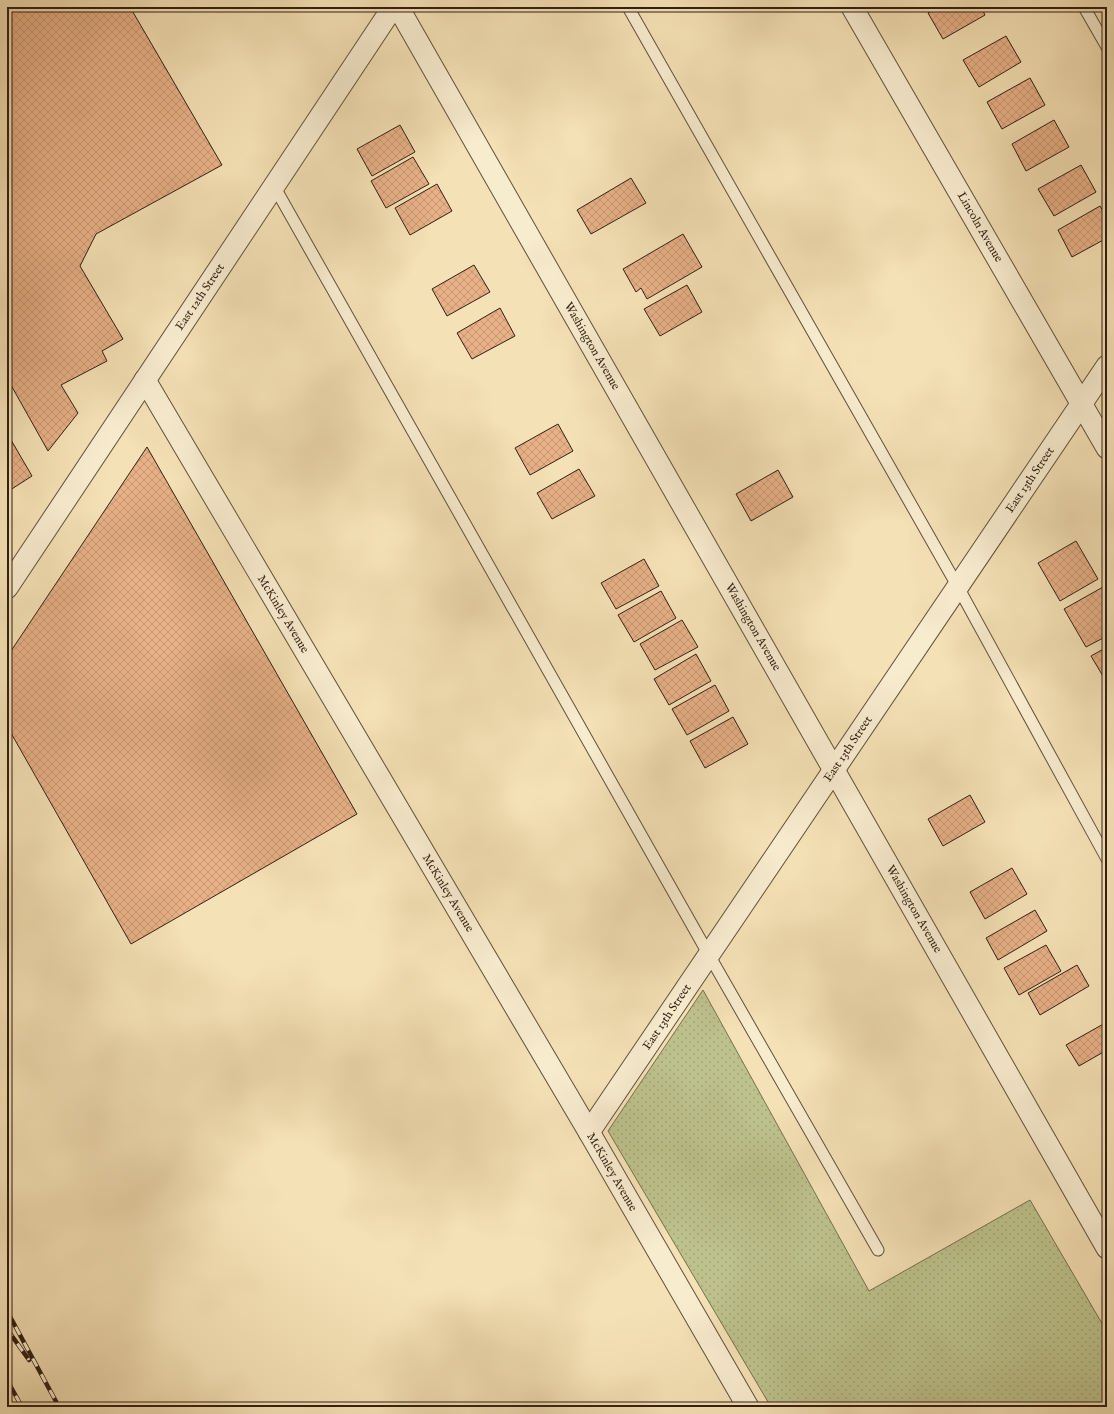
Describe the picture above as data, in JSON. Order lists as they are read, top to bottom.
{
  "streets": {
    "street": [
      "Lincoln Avenue",
      "East 12th Street",
      "Washington Avenue",
      "East 13th Street",
      "McKinley Avenue"
    ]
  },
  "crossings": [
    ["Lincoln Avenue", "East 13th Street"],
    ["East 12th Street", "McKinley Avenue"],
    ["Washington Avenue", "East 13th Street"],
    ["East 13th Street", "McKinley Avenue"]
  ]
}
